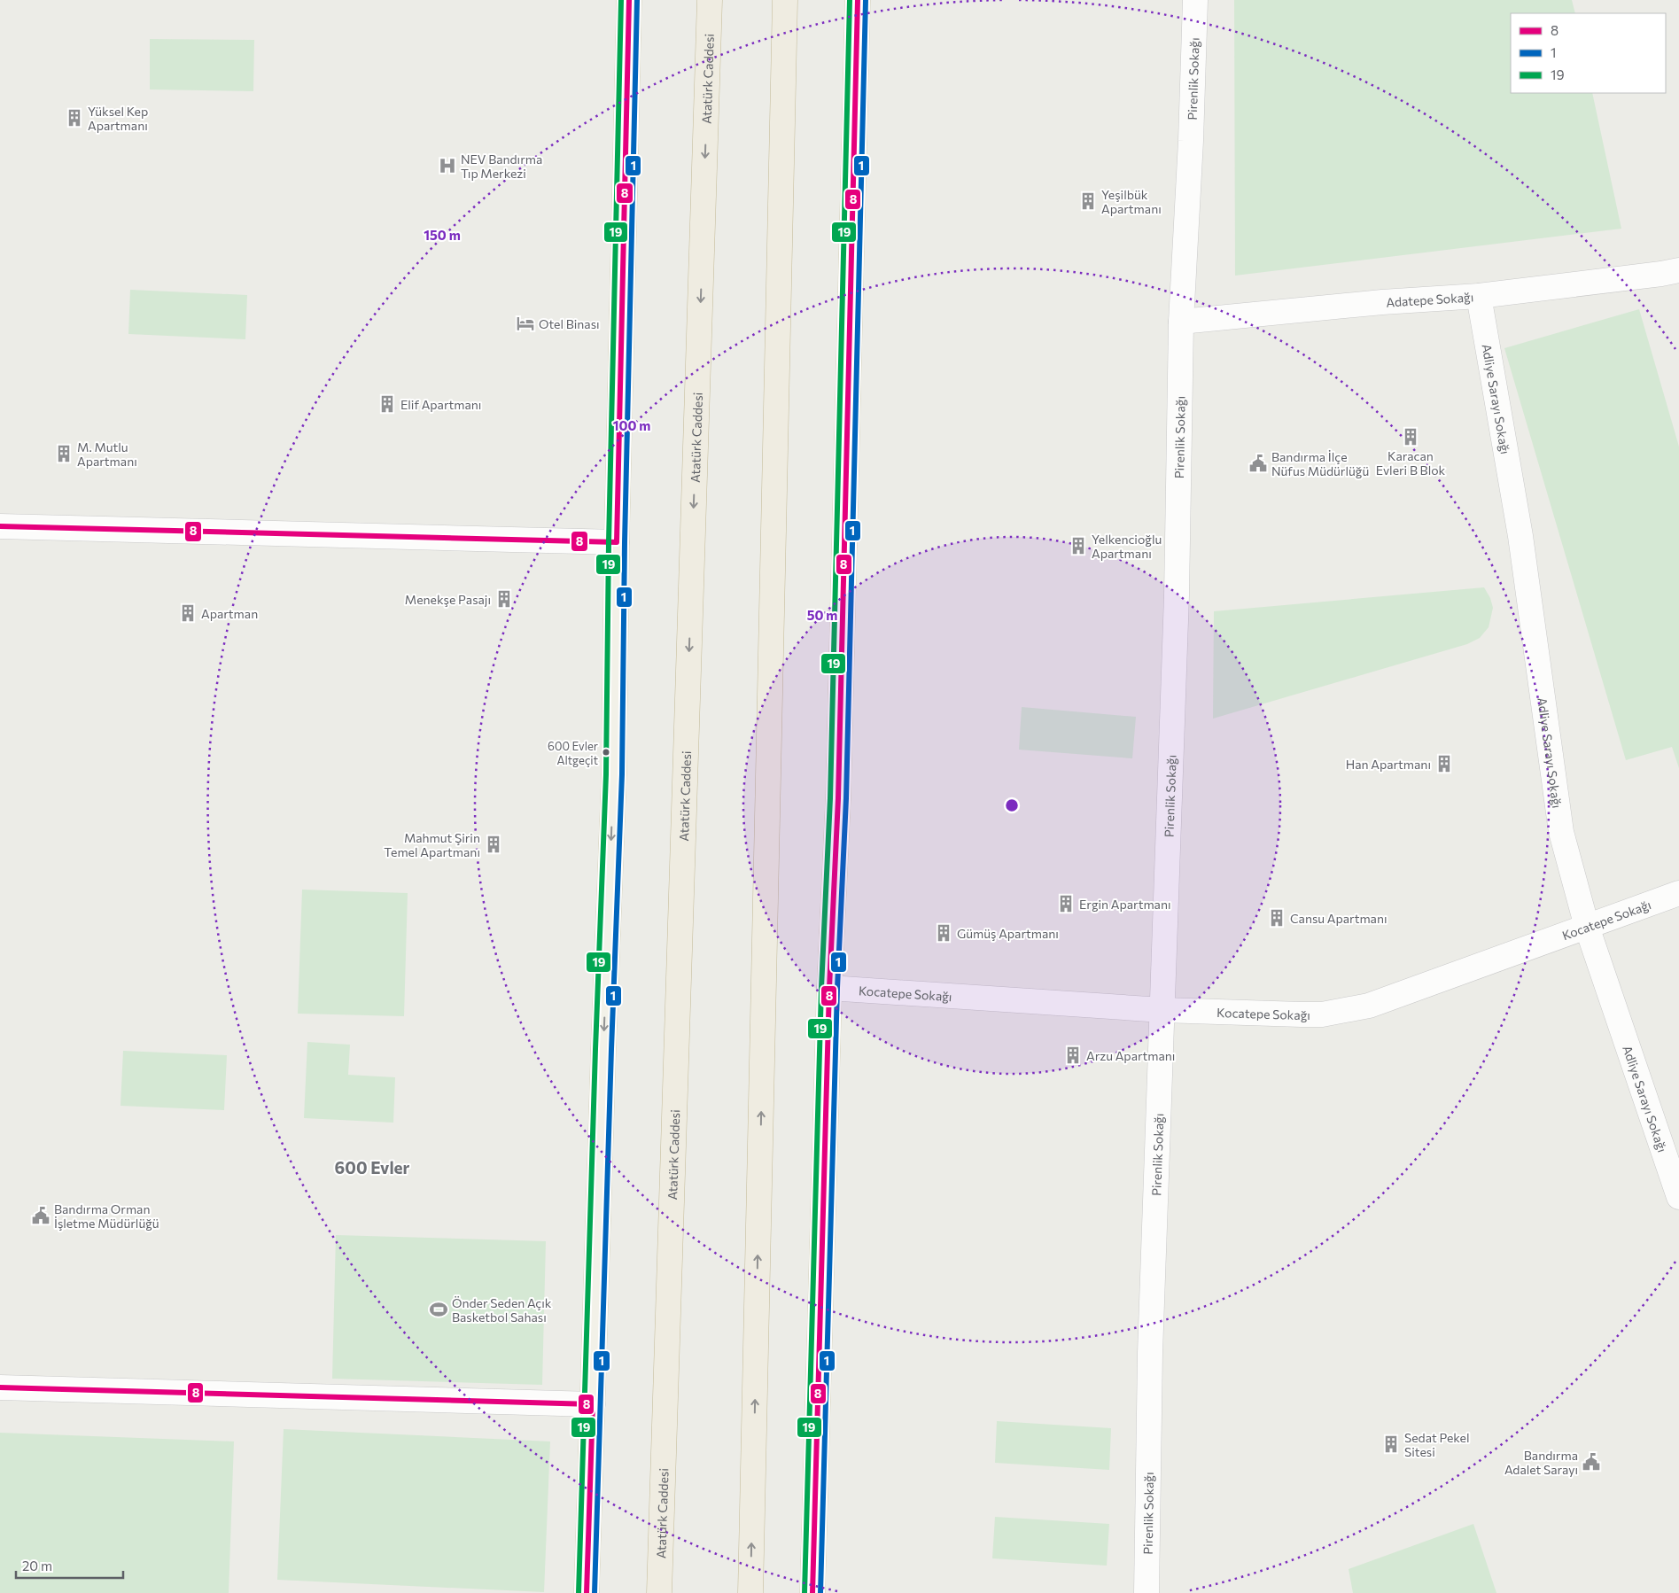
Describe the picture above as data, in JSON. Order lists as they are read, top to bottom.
{
  "streets": {
    "highway": ["Atatürk Caddesi"],
    "street": [
      "Pirenlik Sokağı",
      "Adatepe Sokağı",
      "Adliye Sarayı Sokağı",
      "Kocatepe Sokağı"
    ]
  },
  "crossings": [
    ["Pirenlik Sokağı", "Adatepe Sokağı"],
    ["Pirenlik Sokağı", "Kocatepe Sokağı"],
    ["Adatepe Sokağı", "Adliye Sarayı Sokağı"],
    ["Adliye Sarayı Sokağı", "Kocatepe Sokağı"]
  ],
  "districts": ["600 Evler"],
  "places": {
    "building": [
      "Yüksel Kep Apartmanı",
      "Yeşilbük Apartmanı",
      "Elif Apartmanı",
      "Karacan Evleri B Blok",
      "M. Mutlu Apartmanı",
      "Yelkencioğlu Apartmanı",
      "Menekşe Pasajı",
      "Apartman",
      "Han Apartmanı",
      "Mahmut Şirin Temel Apartmanı",
      "Ergin Apartmanı",
      "Cansu Apartmanı",
      "Gümüş Apartmanı",
      "Arzu Apartmanı",
      "Sedat Pekel Sitesi"
    ],
    "hospital": ["NEV Bandırma Tıp Merkezi"],
    "hotel": ["Otel Binası"],
    "public building": ["Bandırma İlçe Nüfus Müdürlüğü", "Bandırma Orman İşletme Müdürlüğü", "Bandırma Adalet Sarayı"],
    "other": ["600 Evler Altgeçit"],
    "sports": ["Önder Seden Açık Basketbol Sahası"]
  },
  "lines": ["transit line 8", "transit line 1", "transit line 19"],
  "legend": ["8", "1", "19"],
  "scale_bar": "20 m",
  "rings": ["150 m", "100 m", "50 m"]
}
